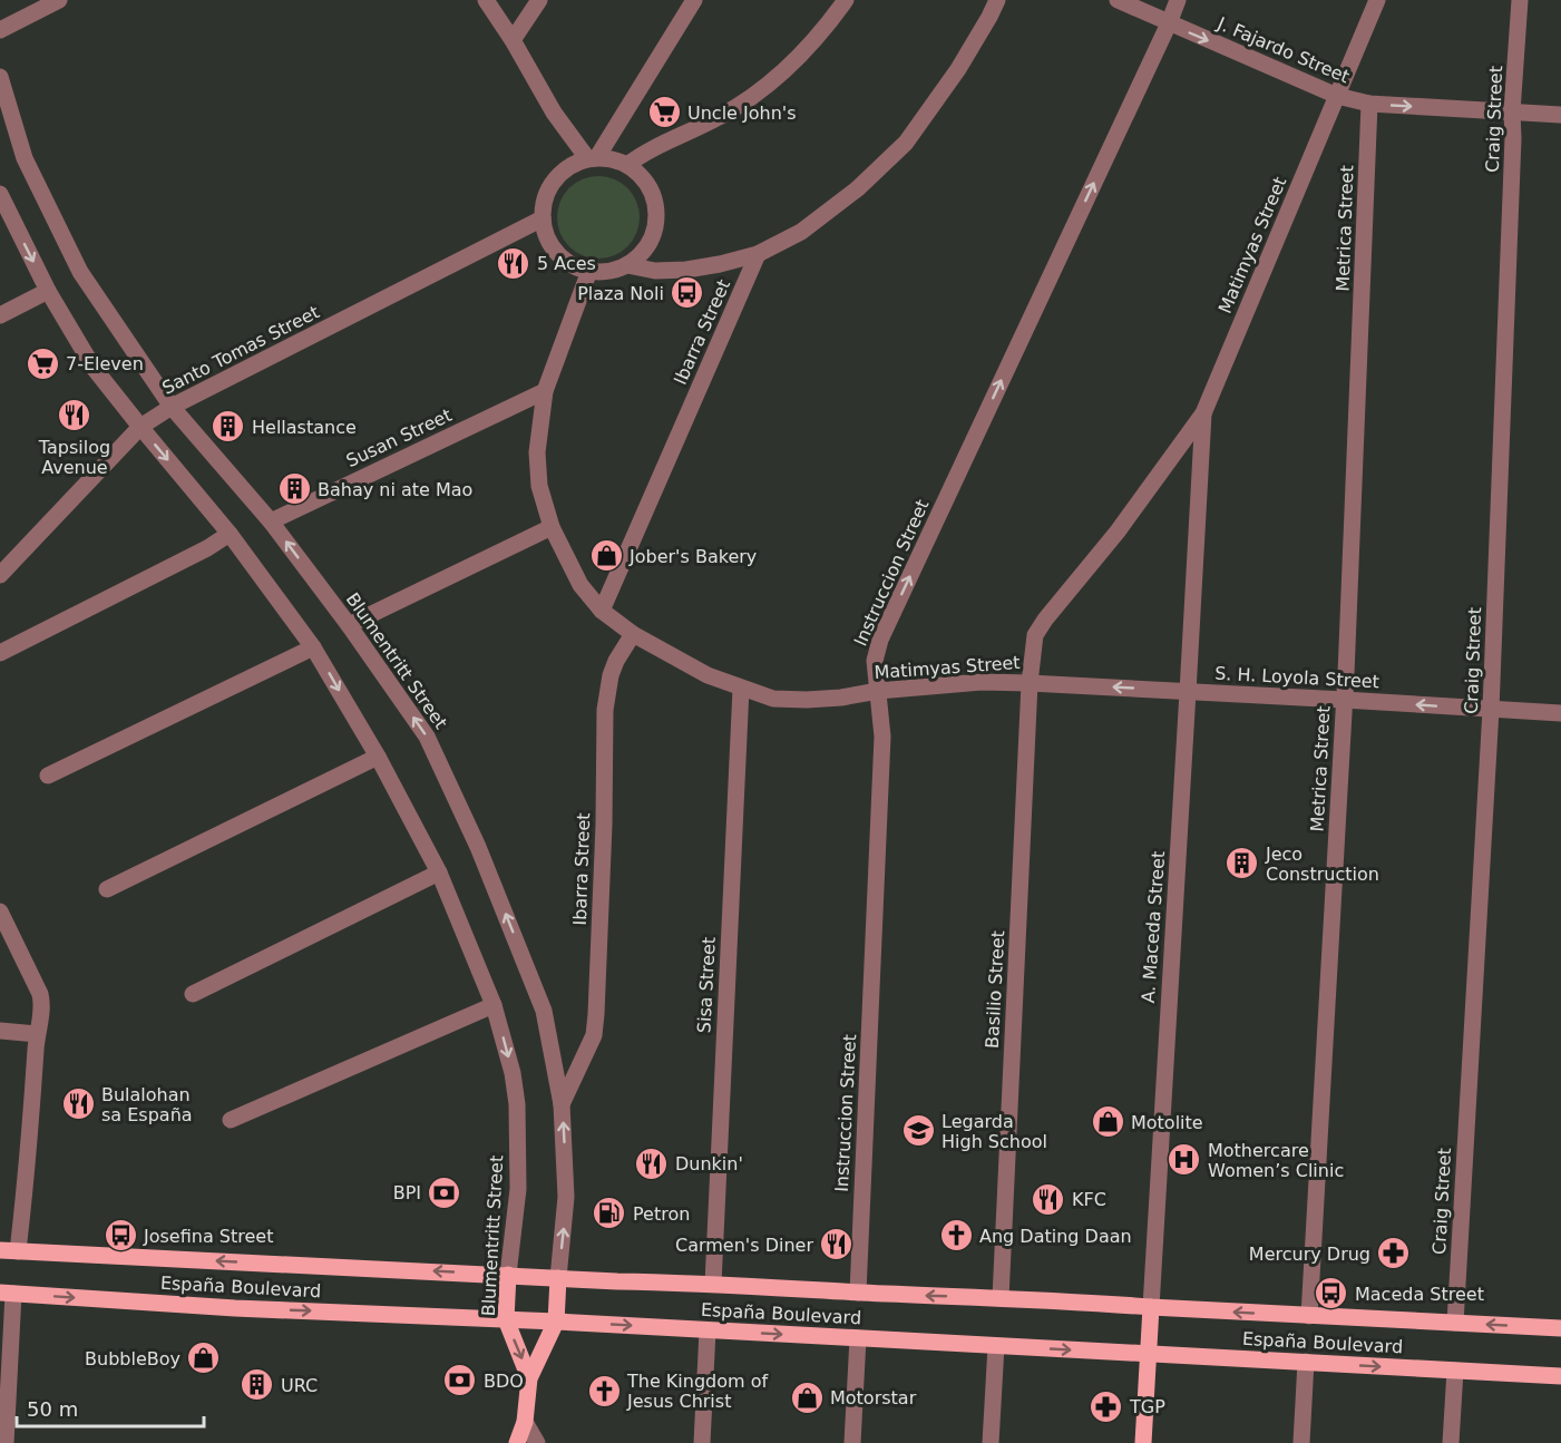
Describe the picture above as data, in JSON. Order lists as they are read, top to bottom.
{
  "streets": {
    "main road": ["Blumentritt Street", "A. Maceda Street", "España Boulevard"],
    "street": [
      "J. Fajardo Street",
      "Craig Street",
      "Metrica Street",
      "Matimyas Street",
      "Ibarra Street",
      "Santo Tomas Street",
      "Susan Street",
      "Instruccion Street",
      "S. H. Loyola Street",
      "Sisa Street",
      "Basilio Street"
    ]
  },
  "crossings": [
    ["J. Fajardo Street", "Craig Street"],
    ["J. Fajardo Street", "Metrica Street"],
    ["J. Fajardo Street", "Matimyas Street"],
    ["J. Fajardo Street", "Instruccion Street"],
    ["Craig Street", "S. H. Loyola Street"],
    ["Craig Street", "España Boulevard"],
    ["Metrica Street", "S. H. Loyola Street"],
    ["Metrica Street", "España Boulevard"],
    ["Matimyas Street", "Ibarra Street"],
    ["Matimyas Street", "Santo Tomas Street"],
    ["Matimyas Street", "Susan Street"],
    ["Matimyas Street", "Instruccion Street"],
    ["Matimyas Street", "S. H. Loyola Street"],
    ["Matimyas Street", "A. Maceda Street"],
    ["Matimyas Street", "Sisa Street"],
    ["Matimyas Street", "Basilio Street"],
    ["Ibarra Street", "Blumentritt Street"],
    ["Santo Tomas Street", "Blumentritt Street"],
    ["Susan Street", "Blumentritt Street"],
    ["Instruccion Street", "España Boulevard"],
    ["Blumentritt Street", "España Boulevard"],
    ["S. H. Loyola Street", "A. Maceda Street"],
    ["S. H. Loyola Street", "Basilio Street"],
    ["A. Maceda Street", "España Boulevard"],
    ["Sisa Street", "España Boulevard"],
    ["Basilio Street", "España Boulevard"]
  ],
  "one_way": ["J. Fajardo Street", "Instruccion Street", "S. H. Loyola Street"],
  "places": {
    "supermarket": ["Uncle John's", "7-Eleven"],
    "restaurant": [
      "5 Aces",
      "Tapsilog Avenue",
      "Bulalohan sa España",
      "Dunkin'",
      "KFC",
      "Carmen's Diner"
    ],
    "bus stop": ["Plaza Noli", "Josefina Street", "Maceda Street"],
    "building": [
      "Hellastance",
      "Bahay ni ate Mao",
      "Jeco Construction",
      "URC"
    ],
    "shop": [
      "Jober's Bakery",
      "Motolite",
      "BubbleBoy",
      "Motorstar"
    ],
    "school or university": ["Legarda High School"],
    "hospital": ["Mothercare Women’s Clinic"],
    "bank": ["BPI", "BDO"],
    "fuel station": ["Petron"],
    "church": ["Ang Dating Daan", "The Kingdom of Jesus Christ"],
    "pharmacy": ["Mercury Drug", "TGP"]
  },
  "scale_bar": "50 m"
}
